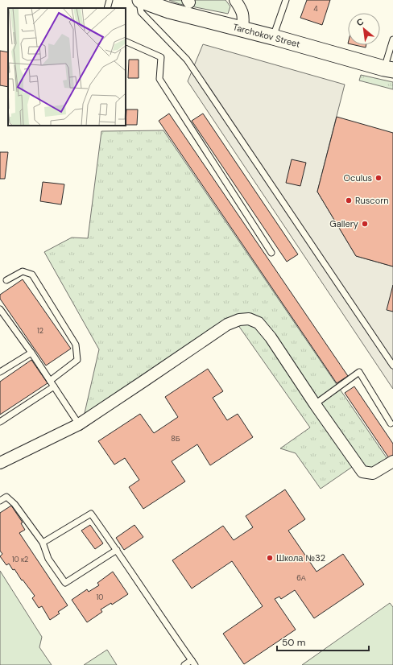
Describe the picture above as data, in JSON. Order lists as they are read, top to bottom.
{
  "streets": {
    "main road": ["Tarchokov Street"]
  },
  "places": [
    "Oculus",
    "Ruscorn",
    "Gallery",
    "Школа №32"
  ],
  "house_numbers": [
    "4",
    "12",
    "8Б",
    "10 к2",
    "6А",
    "10"
  ],
  "scale_bar": "50 m",
  "north": "top left"
}
